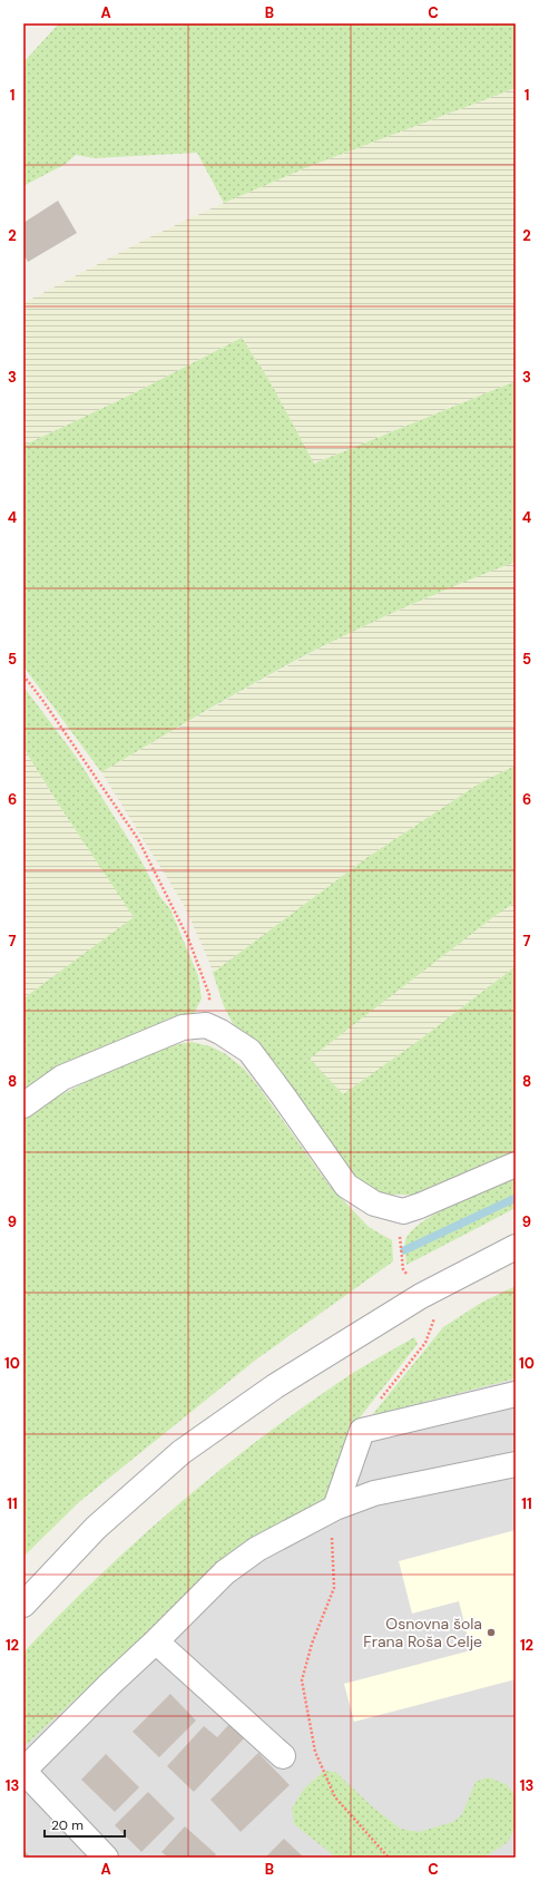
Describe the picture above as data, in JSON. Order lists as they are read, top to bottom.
{
  "places": ["Osnovna šola Frana Roša Celje"],
  "scale_bar": "20 m",
  "grid": {
    "columns": ["A", "B", "C"],
    "rows": [
      "1",
      "2",
      "3",
      "4",
      "5",
      "6",
      "7",
      "8",
      "9",
      "10",
      "11",
      "12",
      "13"
    ]
  }
}
